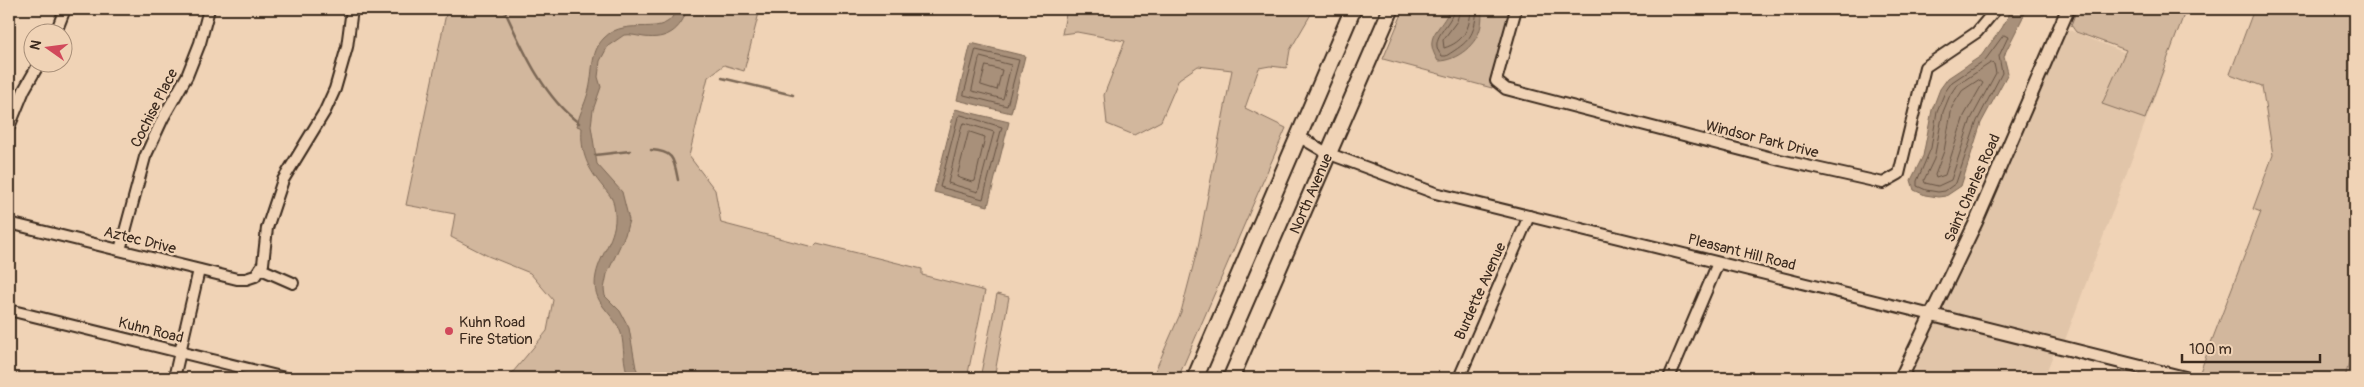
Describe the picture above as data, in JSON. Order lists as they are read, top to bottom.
{
  "streets": {
    "main road": ["North Avenue"],
    "street": [
      "Cochise Place",
      "Windsor Park Drive",
      "Saint Charles Road",
      "Aztec Drive",
      "Pleasant Hill Road",
      "Burdette Avenue",
      "Kuhn Road"
    ]
  },
  "crossings": [
    ["Cochise Place", "Aztec Drive"],
    ["Saint Charles Road", "Pleasant Hill Road"],
    ["North Avenue", "Pleasant Hill Road"],
    ["Pleasant Hill Road", "Burdette Avenue"]
  ],
  "places": ["Kuhn Road Fire Station"],
  "scale_bar": "100 m",
  "north": "left"
}
